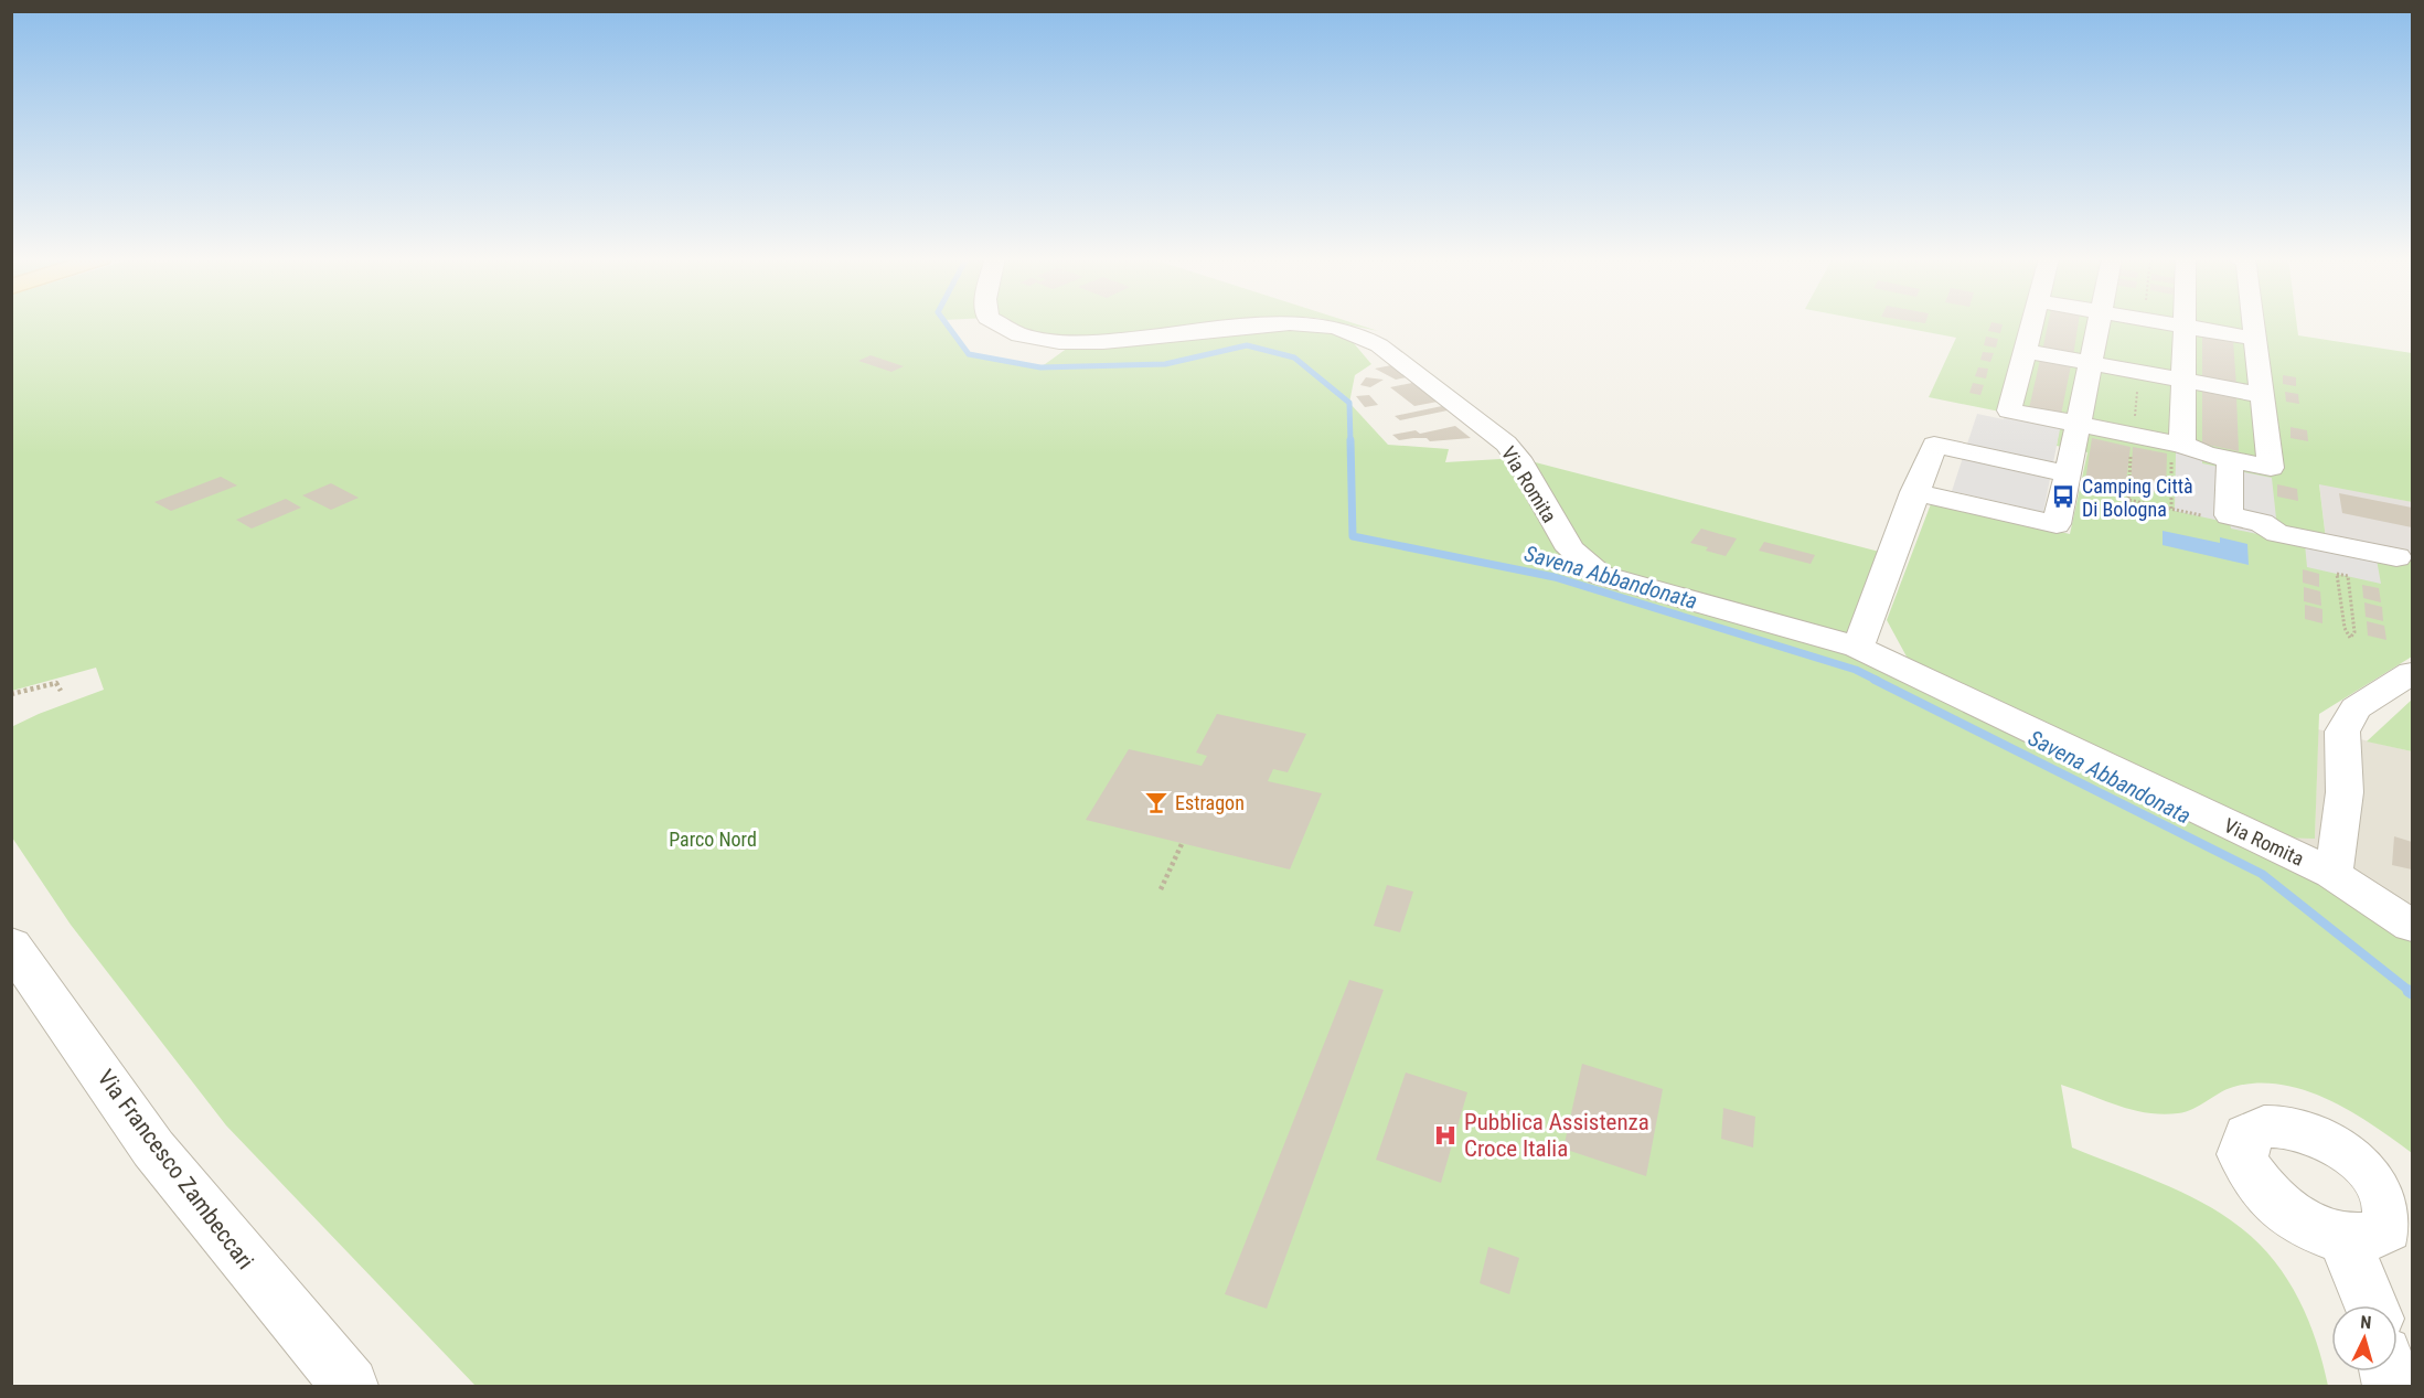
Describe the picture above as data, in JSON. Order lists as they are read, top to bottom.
{
  "streets": {
    "street": ["Via Romita", "Via Francesco Zambeccari"]
  },
  "water": ["Savena Abbandonata"],
  "parks": ["Parco Nord"],
  "places": {
    "bus stop": ["Camping Città Di Bologna"],
    "bar": ["Estragon"],
    "hospital": ["Pubblica Assistenza Croce Italia"]
  },
  "north": "top"
}
